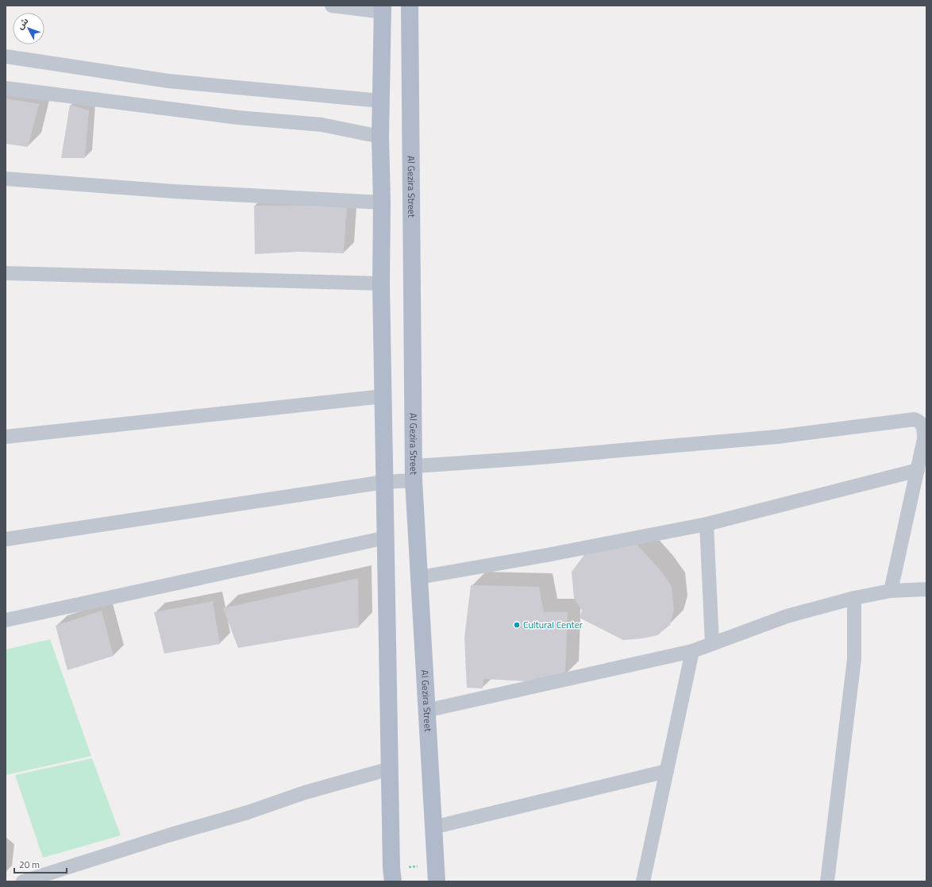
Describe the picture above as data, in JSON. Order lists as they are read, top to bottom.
{
  "streets": {
    "main road": ["Al Gezira Street"]
  },
  "places": ["Cultural Center"],
  "scale_bar": "20 m",
  "north": "top left"
}
